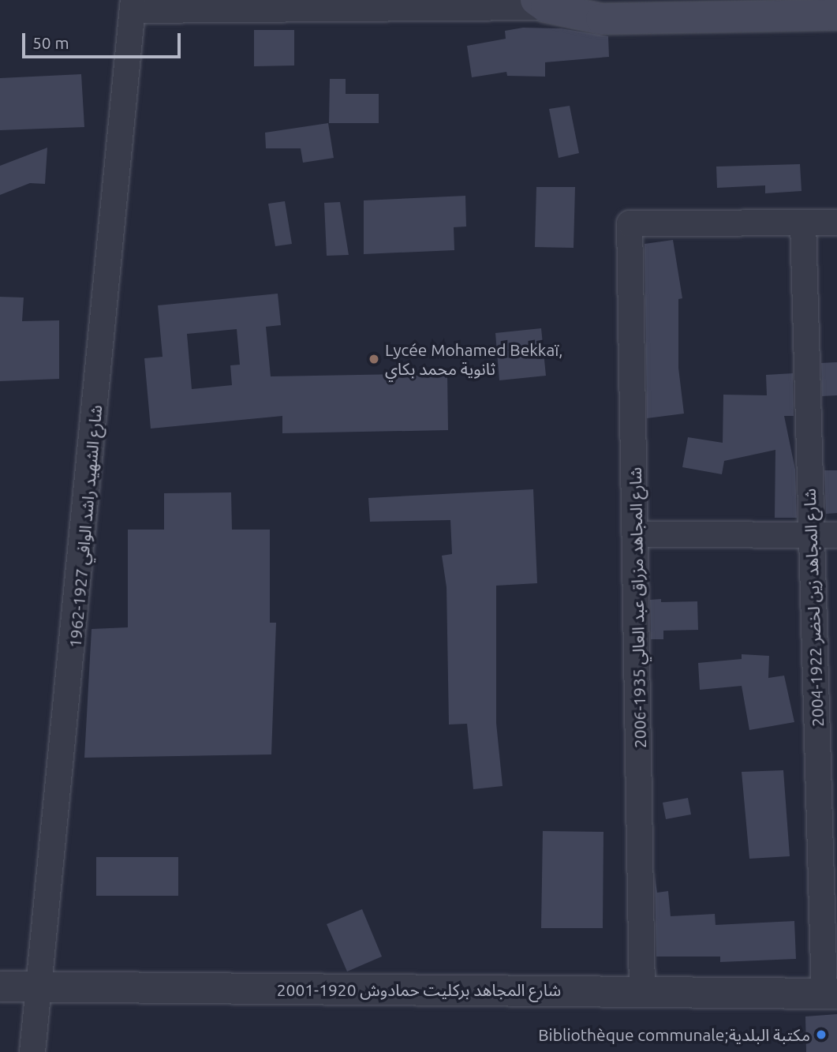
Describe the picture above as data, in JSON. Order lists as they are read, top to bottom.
{
  "streets": {
    "street": [
      "شارع الشهيد راشد الوافي 1927-1962",
      "شارع المجاهد مزراق عبد العالي 1935-2006",
      "شارع المجاهد زين لخضر 1922-2004",
      "شارع المجاهد بركليت حمادوش 1920-2001"
    ]
  },
  "crossings": [
    ["شارع الشهيد راشد الوافي 1927-1962", "شارع المجاهد بركليت حمادوش 1920-2001"],
    ["شارع المجاهد مزراق عبد العالي 1935-2006", "شارع المجاهد زين لخضر 1922-2004"],
    ["شارع المجاهد مزراق عبد العالي 1935-2006", "شارع المجاهد بركليت حمادوش 1920-2001"],
    ["شارع المجاهد زين لخضر 1922-2004", "شارع المجاهد بركليت حمادوش 1920-2001"]
  ],
  "places": ["Lycée Mohamed Bekkaï, ثانوية محمد بكاي", "Bibliothèque communale;مكتبة البلدية"],
  "scale_bar": "50 m"
}
